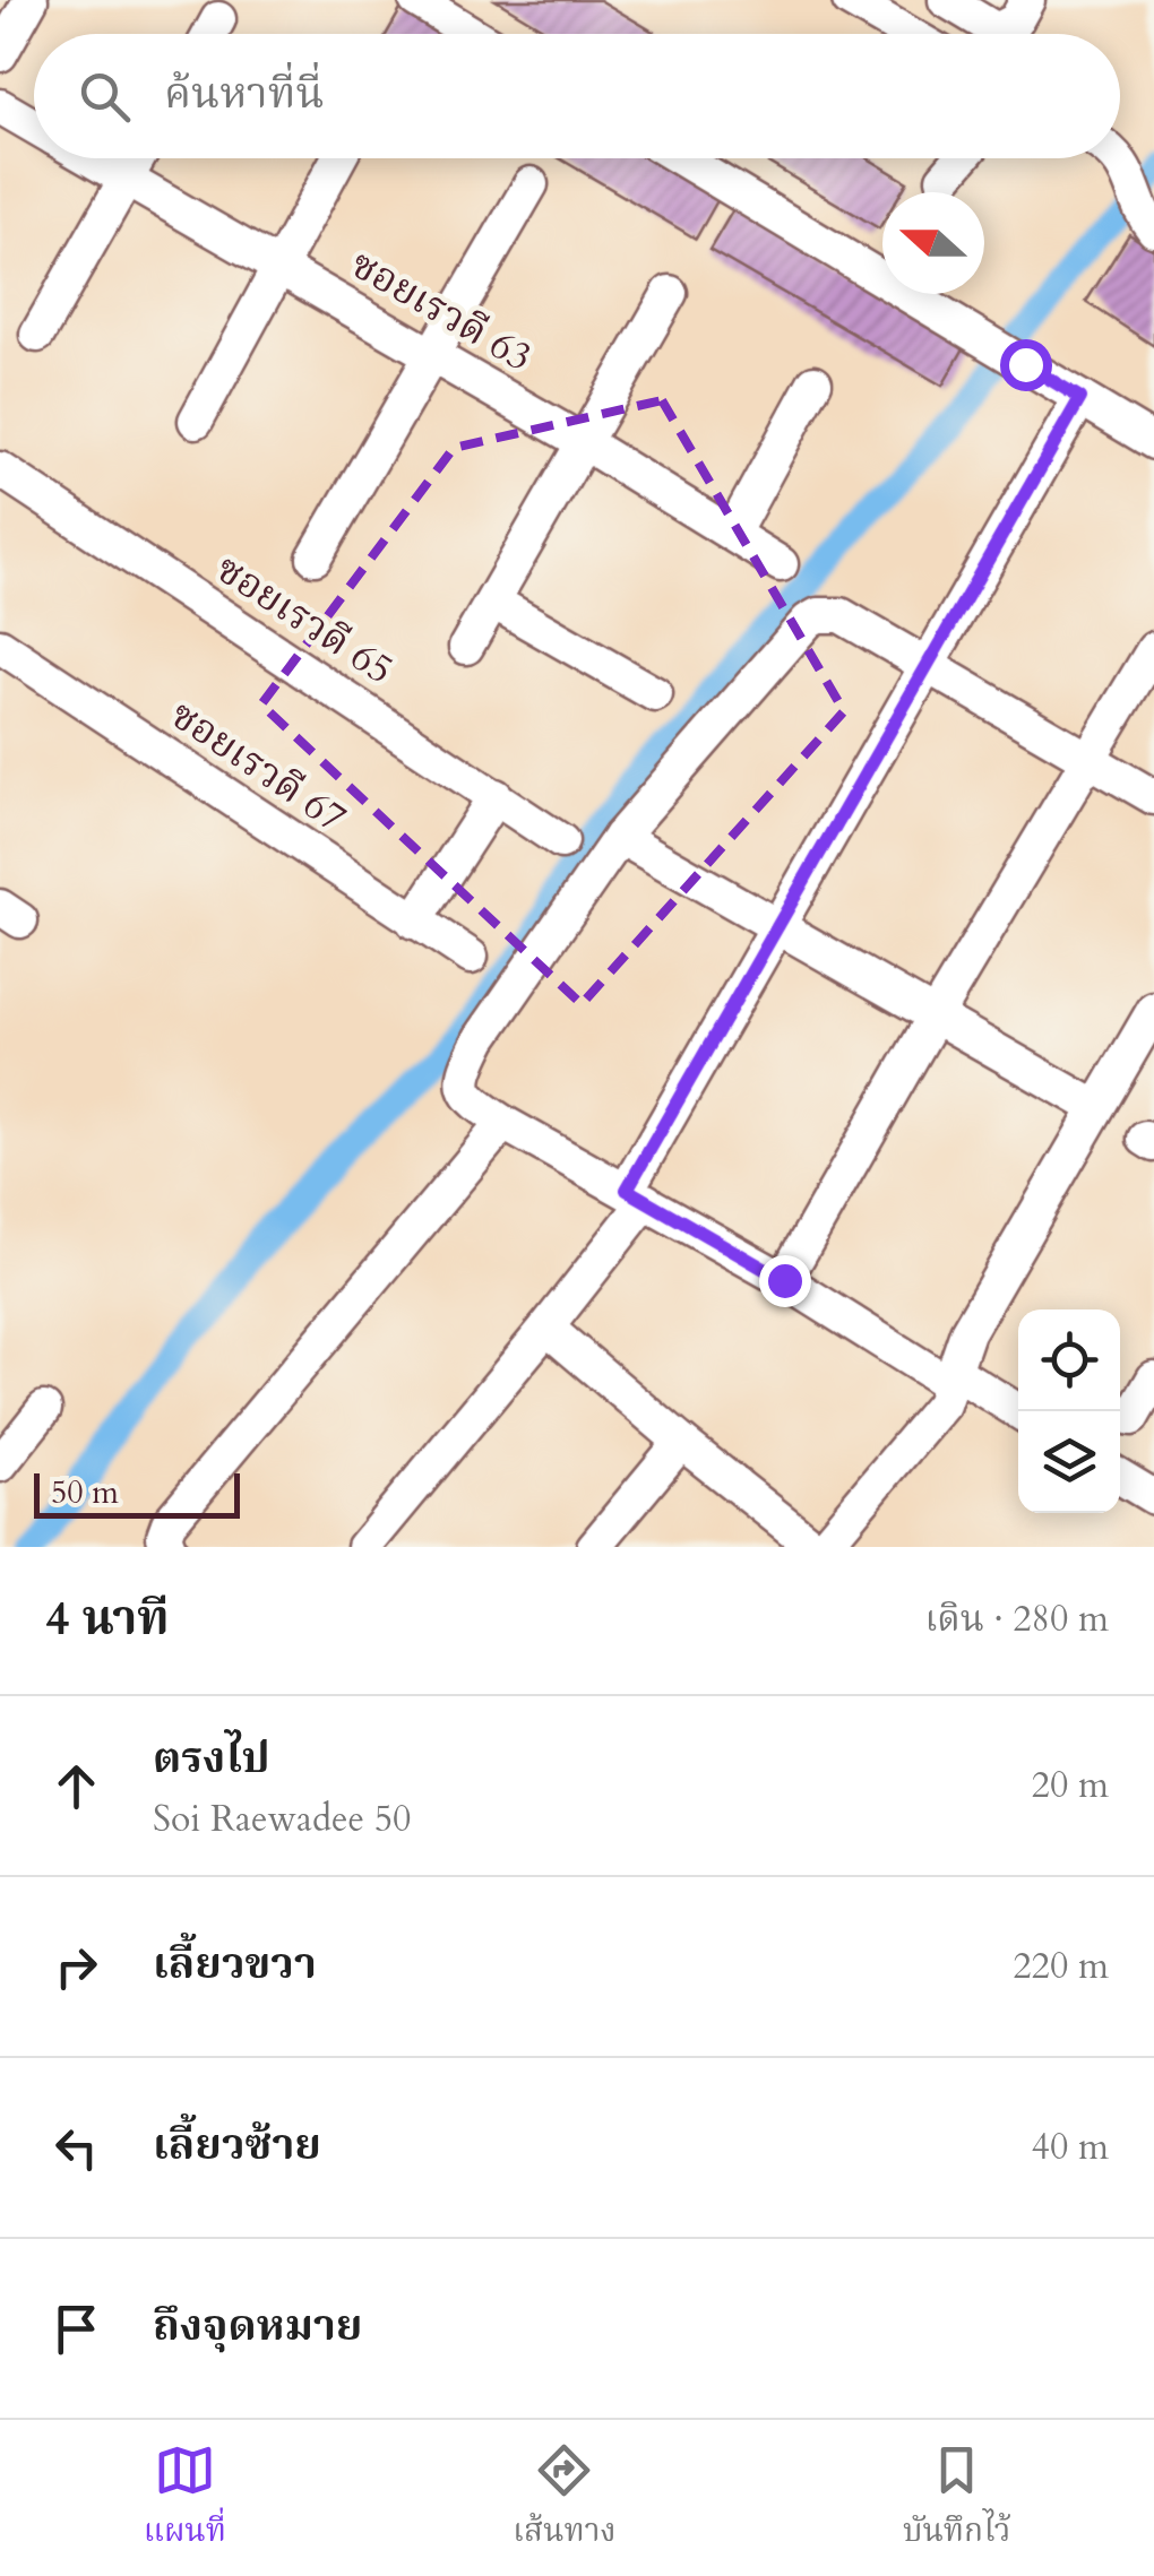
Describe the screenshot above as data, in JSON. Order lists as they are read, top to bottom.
{
  "streets": {
    "street": ["ซอยเรวดี 63", "ซอยเรวดี 65", "ซอยเรวดี 67"]
  },
  "scale_bar": "50 m",
  "north": "left",
  "page": {
    "search": "ค้นหาที่นี่",
    "scale": "50 m",
    "heading": ["4 นาที", "เดิน · 280 m"],
    "list": [
      ["ตรงไป", "Soi Raewadee 50", "20 m"],
      ["เลี้ยวขวา", "220 m"],
      ["เลี้ยวซ้าย", "40 m"],
      "ถึงจุดหมาย"
    ],
    "nav": ["แผนที่", "เส้นทาง", "บันทึกไว้"]
  }
}
